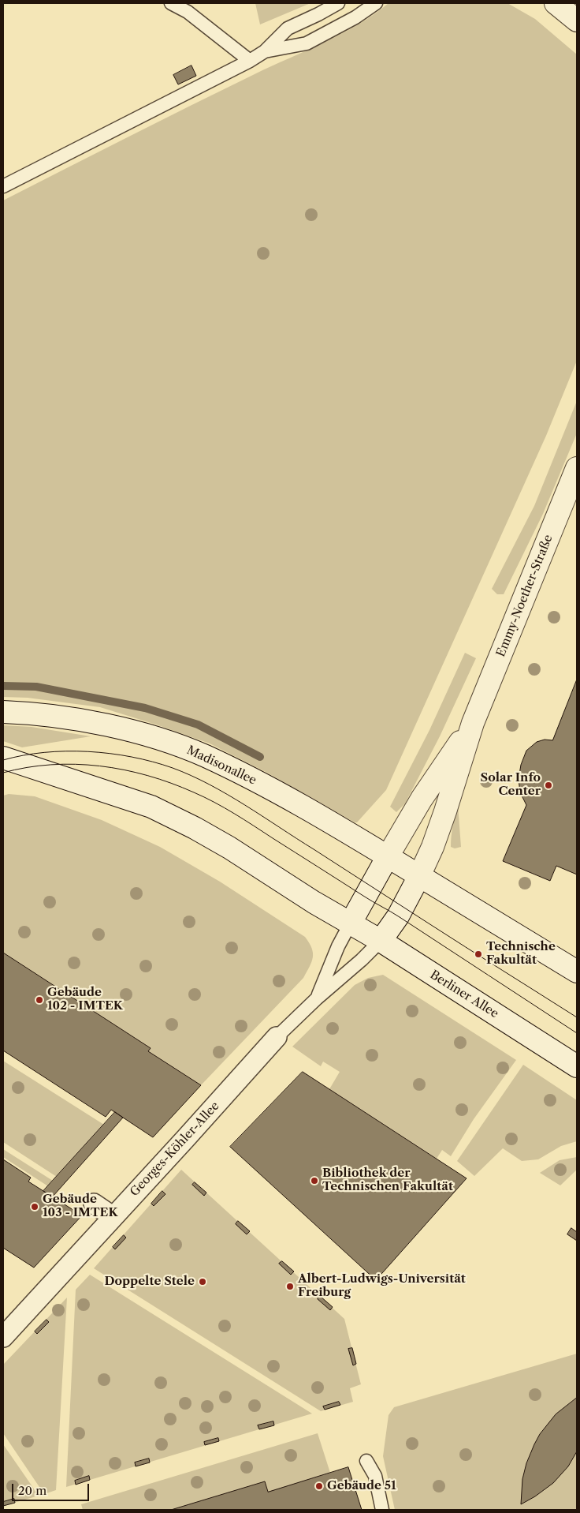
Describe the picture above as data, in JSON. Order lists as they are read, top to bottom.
{
  "streets": {
    "main road": ["Emmy-Noether-Straße", "Madisonallee", "Berliner Allee"],
    "street": ["Georges-Köhler-Allee"]
  },
  "crossings": [
    ["Emmy-Noether-Straße", "Madisonallee"],
    ["Emmy-Noether-Straße", "Berliner Allee"],
    ["Emmy-Noether-Straße", "Georges-Köhler-Allee"],
    ["Berliner Allee", "Georges-Köhler-Allee"]
  ],
  "places": [
    "Solar Info Center",
    "Technische Fakultät",
    "Gebäude 102 - IMTEK",
    "Bibliothek der Technischen Fakultät",
    "Gebäude 103 - IMTEK",
    "Doppelte Stele",
    "Albert-Ludwigs-Universität Freiburg",
    "Gebäude 51"
  ],
  "scale_bar": "20 m"
}
